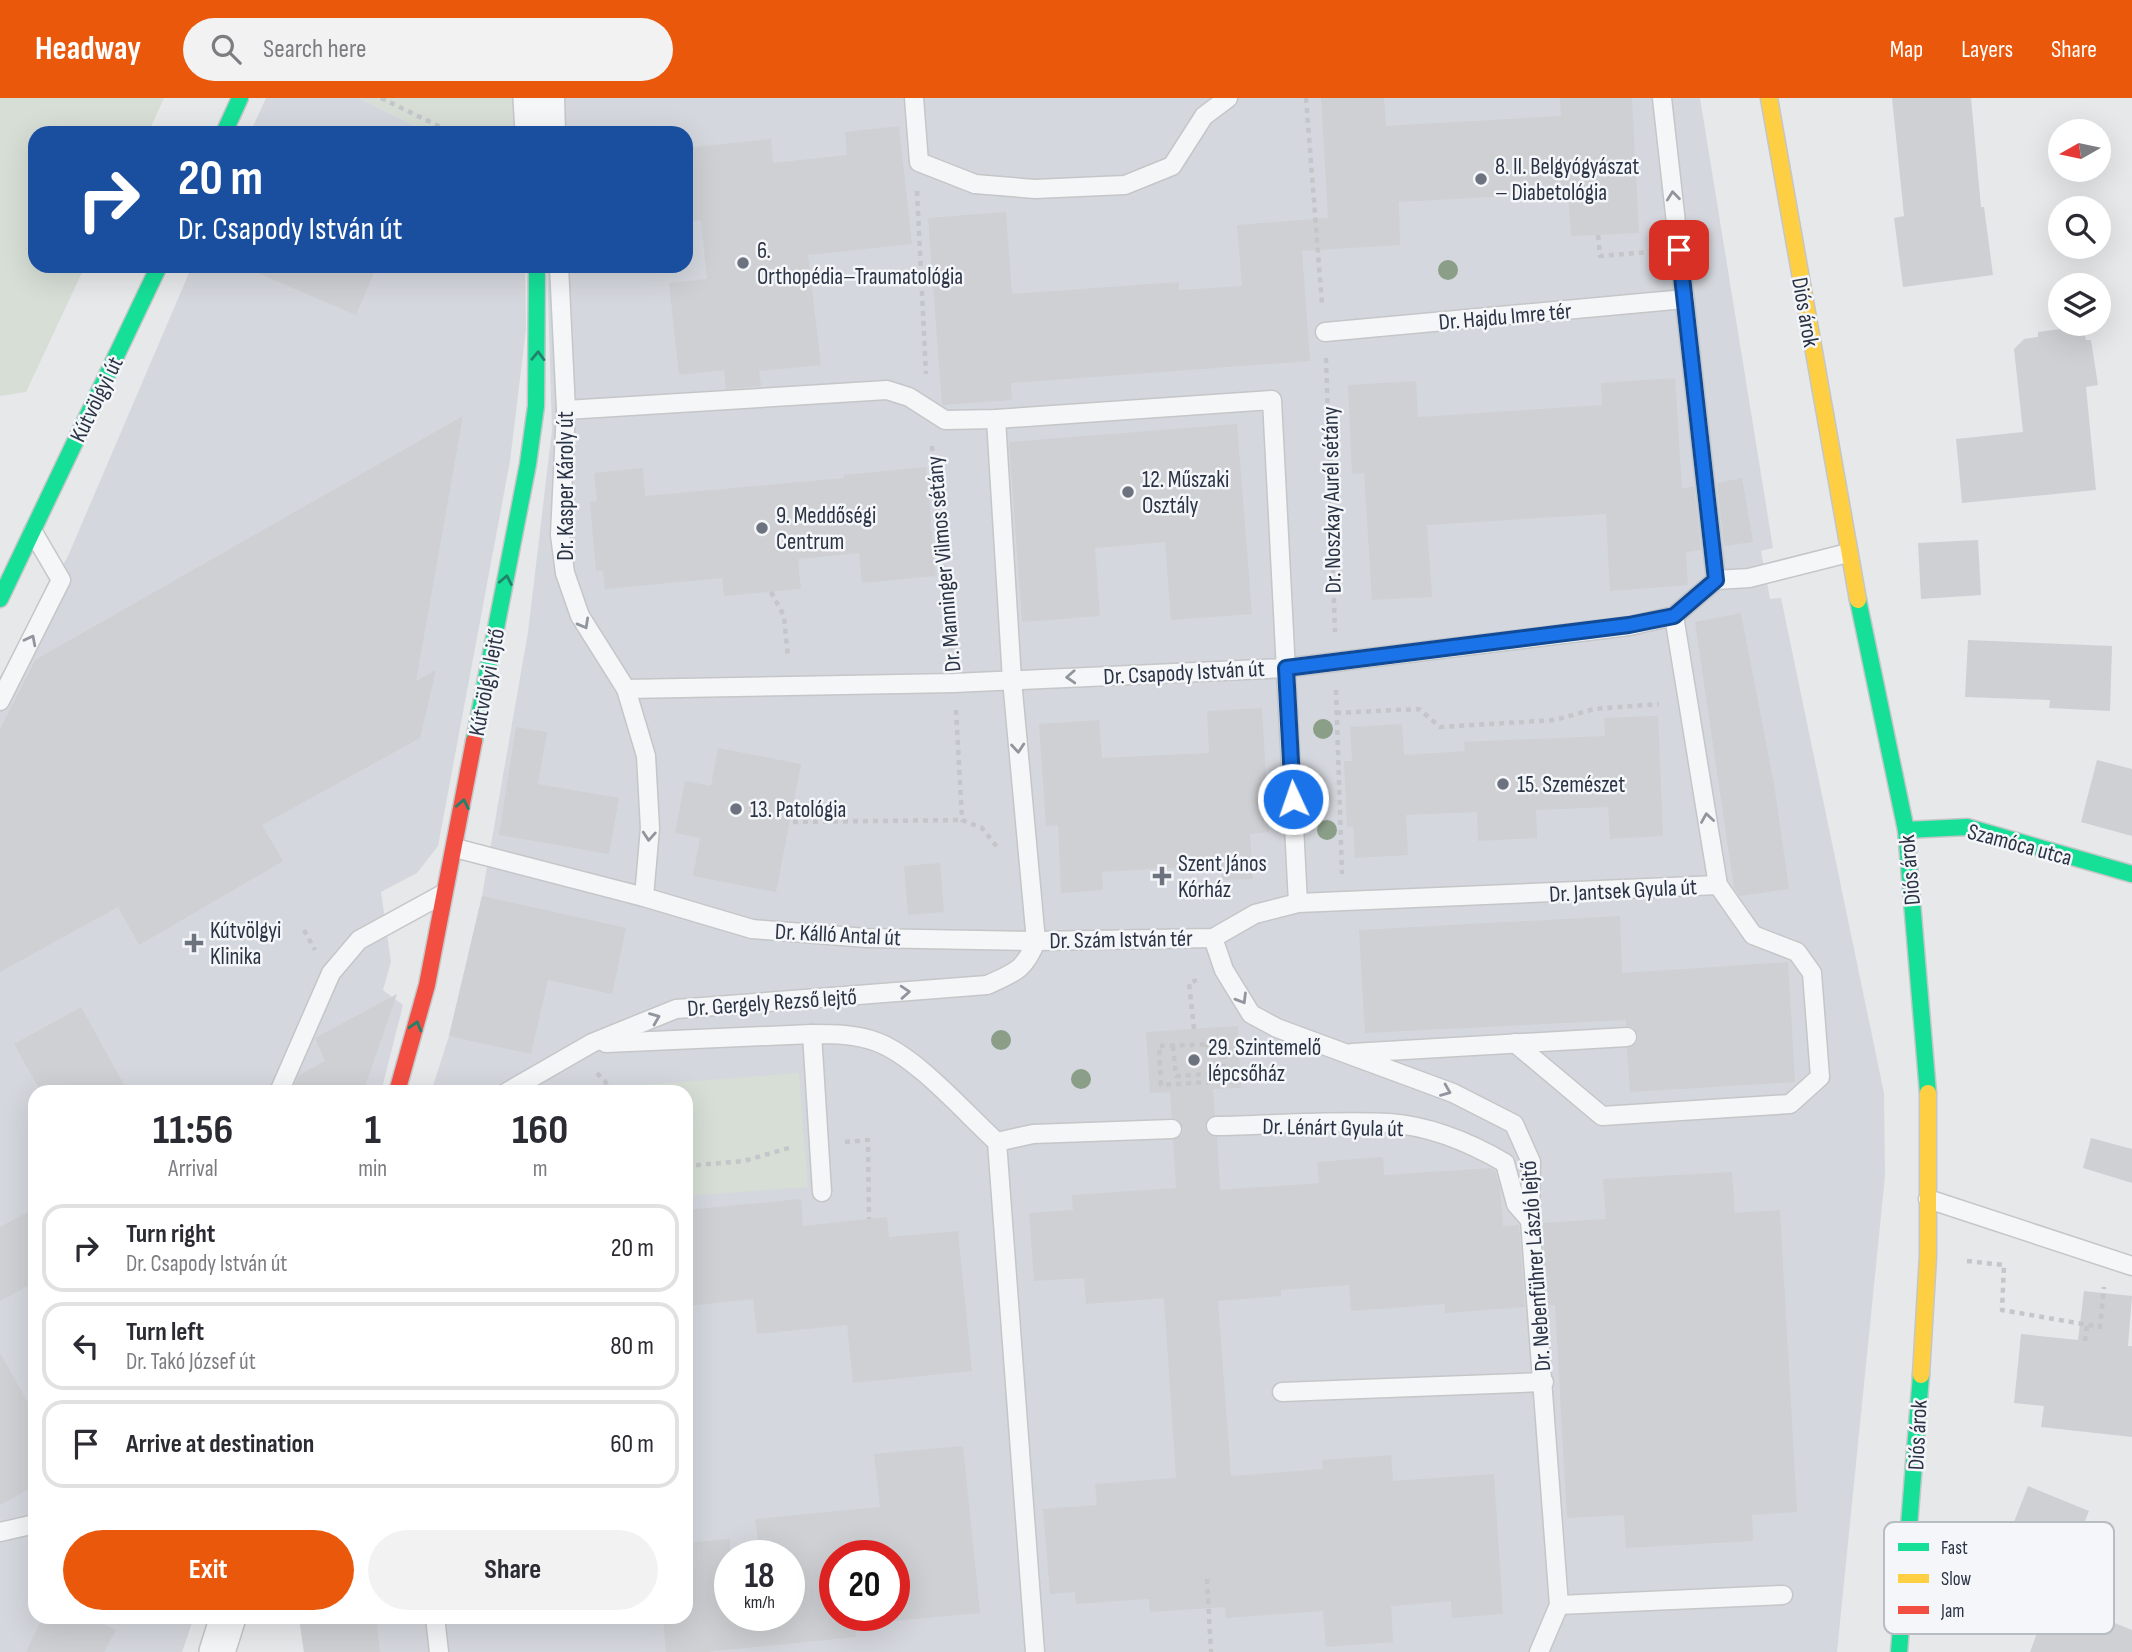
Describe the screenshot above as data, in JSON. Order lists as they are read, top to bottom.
{
  "streets": {
    "street": [
      "Diós árok",
      "Kútvölgyi út",
      "Kútvölgyi lejtő",
      "Szamóca utca"
    ],
    "lane": [
      "Dr. Hajdu Imre tér",
      "Dr. Kasper Károly út",
      "Dr. Csapody István út",
      "Dr. Jantsek Gyula út",
      "Dr. Kálló Antal út",
      "Dr. Szám István tér",
      "Dr. Gergely Rezső lejtő",
      "Dr. Lénárt Gyula út",
      "Dr. Nebenführer László lejtő"
    ],
    "path": ["Dr. Noszkay Aurél sétány", "Dr. Manninger Vilmos sétány"]
  },
  "crossings": [
    ["Diós árok", "Szamóca utca"],
    ["Dr. Hajdu Imre tér", "Dr. Noszkay Aurél sétány"],
    ["Dr. Kasper Károly út", "Dr. Csapody István út"],
    ["Dr. Kasper Károly út", "Dr. Kálló Antal út"],
    ["Dr. Noszkay Aurél sétány", "Dr. Csapody István út"],
    ["Dr. Noszkay Aurél sétány", "Dr. Jantsek Gyula út"],
    ["Dr. Manninger Vilmos sétány", "Dr. Csapody István út"],
    ["Dr. Csapody István út", "Dr. Jantsek Gyula út"],
    ["Kútvölgyi lejtő", "Dr. Kálló Antal út"],
    ["Dr. Jantsek Gyula út", "Dr. Szám István tér"],
    ["Dr. Kálló Antal út", "Dr. Szám István tér"],
    ["Dr. Kálló Antal út", "Dr. Gergely Rezső lejtő"],
    ["Dr. Szám István tér", "Dr. Gergely Rezső lejtő"],
    ["Dr. Szám István tér", "Dr. Nebenführer László lejtő"],
    ["Dr. Lénárt Gyula út", "Dr. Nebenführer László lejtő"]
  ],
  "one_way": ["Dr. Kasper Károly út", "Kútvölgyi lejtő", "Dr. Nebenführer László lejtő"],
  "places": {
    "other": [
      "8. II. Belgyógyászat – Diabetológia",
      "6. Orthopédia–Traumatológia",
      "12. Műszaki Osztály",
      "9. Meddőségi Centrum",
      "15. Szemészet",
      "13. Patológia",
      "29. Szintemelő lépcsőház"
    ],
    "health": ["Szent János Kórház", "Kútvölgyi Klinika"]
  },
  "legend": ["Fast", "Slow", "Jam"],
  "north": "left",
  "page": {
    "header": "Headway",
    "search": "Search here",
    "nav": ["Map", "Layers", "Share"],
    "turn": ["20 m", "Dr. Csapody István út"],
    "eta": [
      "11:56",
      "Arrival",
      "1",
      "min",
      "160",
      "m"
    ],
    "list": [
      {
        "name": "Turn right",
        "note": "Dr. Csapody István út",
        "value": "20 m"
      },
      {
        "name": "Turn left",
        "note": "Dr. Takó József út",
        "value": "80 m"
      },
      {
        "name": "Arrive at destination",
        "value": "60 m"
      }
    ],
    "buttons": ["Exit", "Share"],
    "speed": "18 km/h",
    "limit": "20"
  }
}
